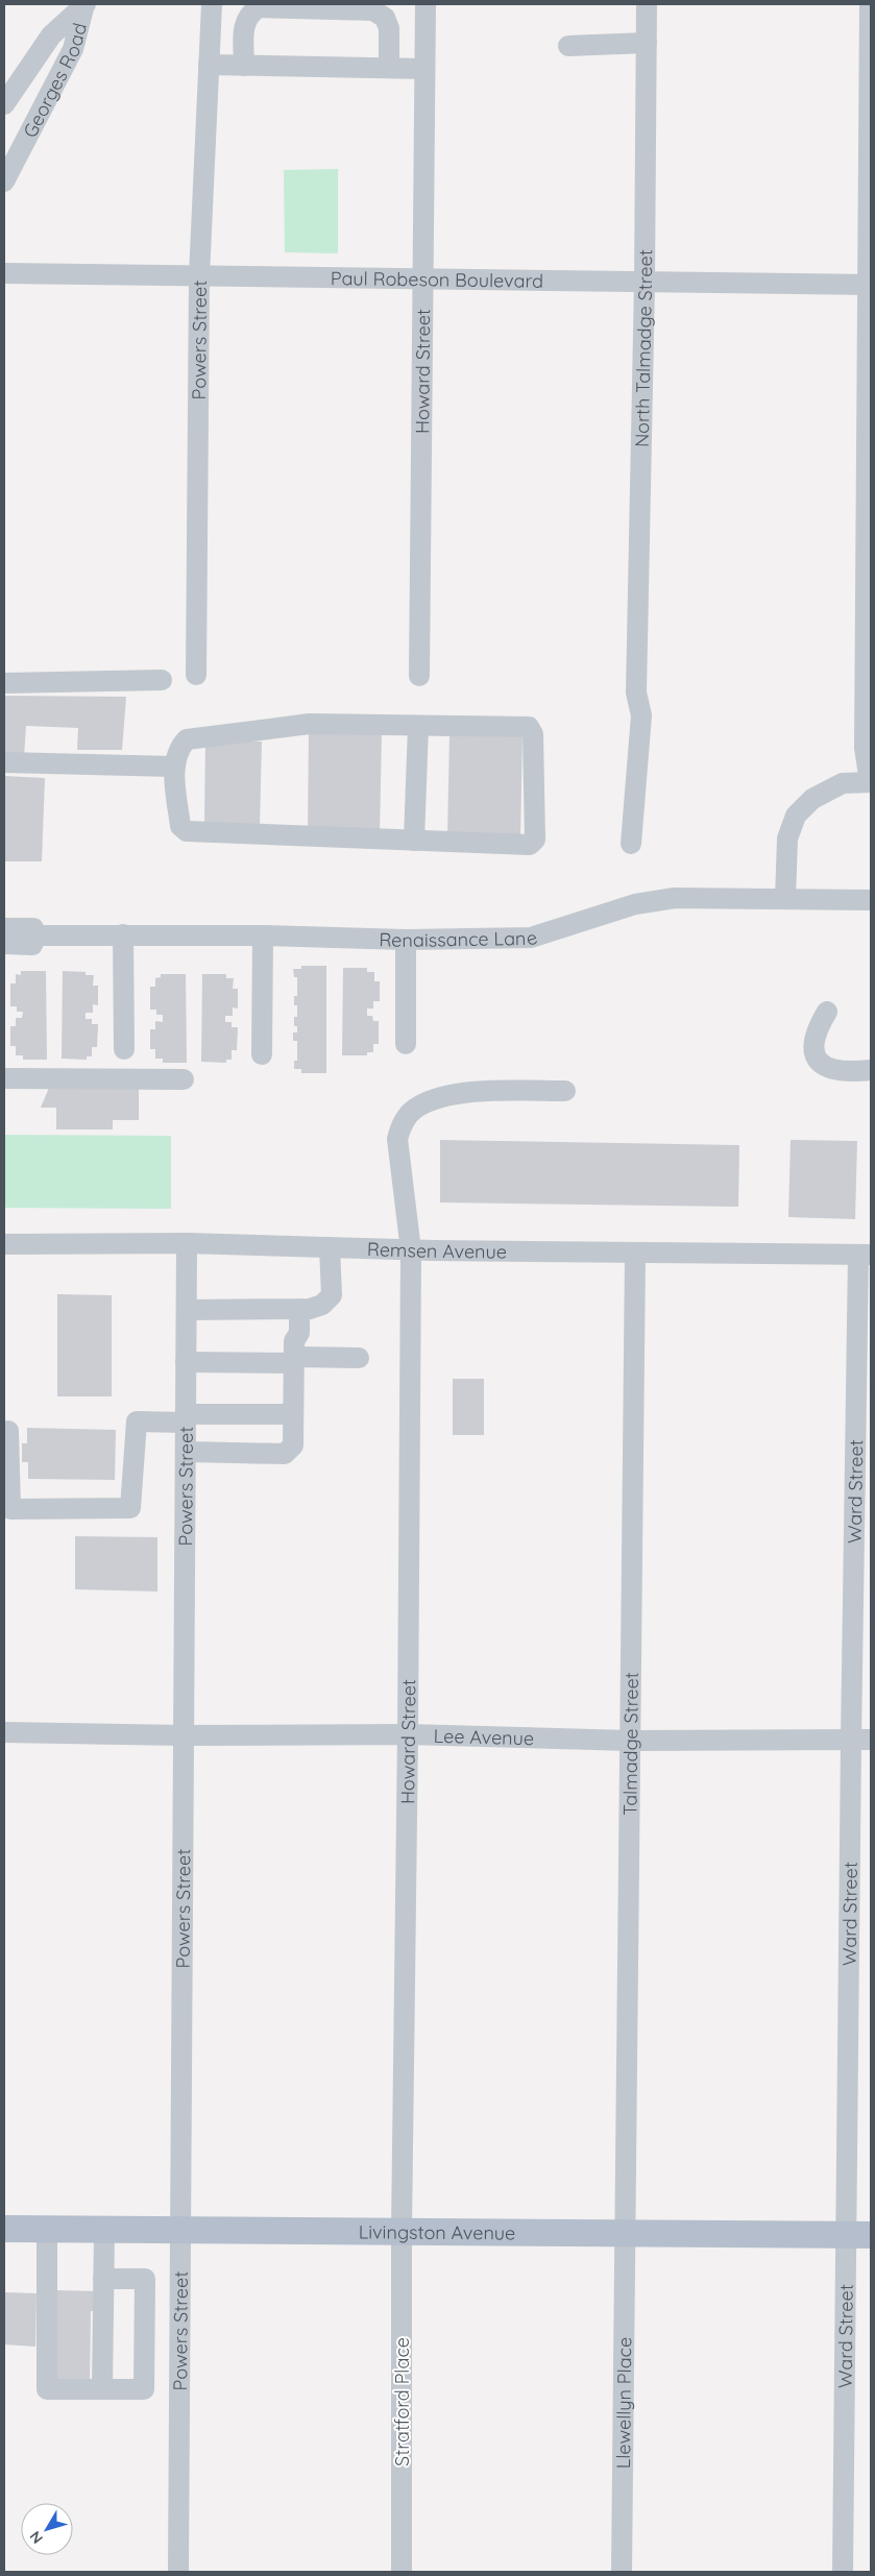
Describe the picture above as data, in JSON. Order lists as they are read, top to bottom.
{
  "streets": {
    "main road": ["Livingston Avenue"],
    "street": [
      "Georges Road",
      "Paul Robeson Boulevard",
      "Powers Street",
      "North Talmadge Street",
      "Howard Street",
      "Renaissance Lane",
      "Remsen Avenue",
      "Ward Street",
      "Lee Avenue",
      "Talmadge Street",
      "Stratford Place",
      "Llewellyn Place"
    ]
  },
  "crossings": [
    ["Paul Robeson Boulevard", "Powers Street"],
    ["Paul Robeson Boulevard", "North Talmadge Street"],
    ["Paul Robeson Boulevard", "Howard Street"],
    ["Powers Street", "Remsen Avenue"],
    ["Powers Street", "Lee Avenue"],
    ["Powers Street", "Livingston Avenue"],
    ["Howard Street", "Remsen Avenue"],
    ["Howard Street", "Lee Avenue"],
    ["Howard Street", "Livingston Avenue"],
    ["Howard Street", "Stratford Place"],
    ["Remsen Avenue", "Ward Street"],
    ["Remsen Avenue", "Talmadge Street"],
    ["Ward Street", "Lee Avenue"],
    ["Ward Street", "Livingston Avenue"],
    ["Lee Avenue", "Talmadge Street"],
    ["Talmadge Street", "Livingston Avenue"],
    ["Talmadge Street", "Llewellyn Place"],
    ["Livingston Avenue", "Stratford Place"],
    ["Livingston Avenue", "Llewellyn Place"]
  ],
  "north": "bottom left"
}
